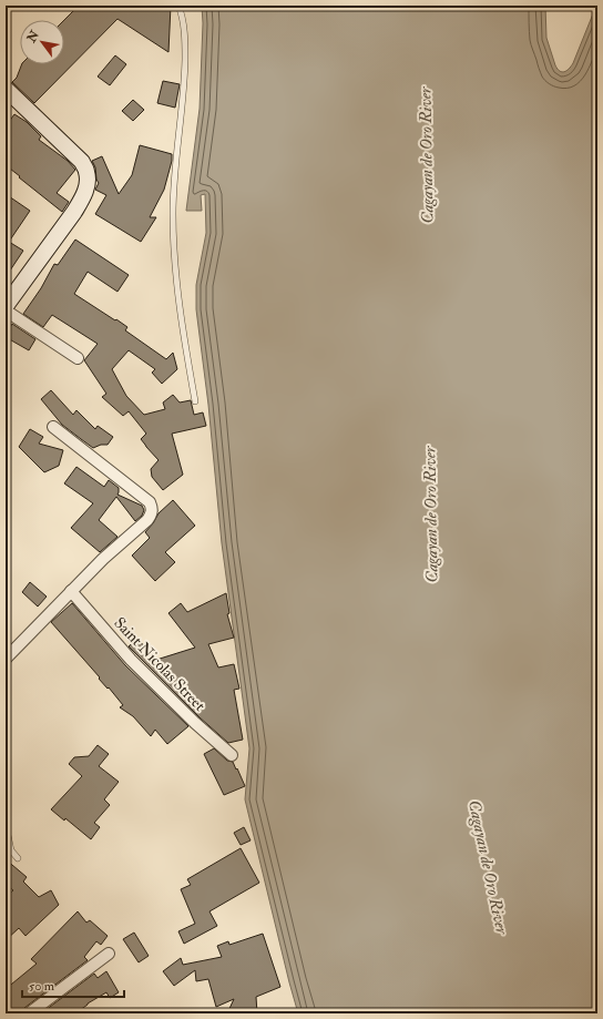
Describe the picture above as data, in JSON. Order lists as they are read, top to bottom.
{
  "streets": {
    "street": ["Saint Nicolas Street"]
  },
  "water": ["Cagayan de Oro River"],
  "scale_bar": "50 m",
  "north": "top left"
}
